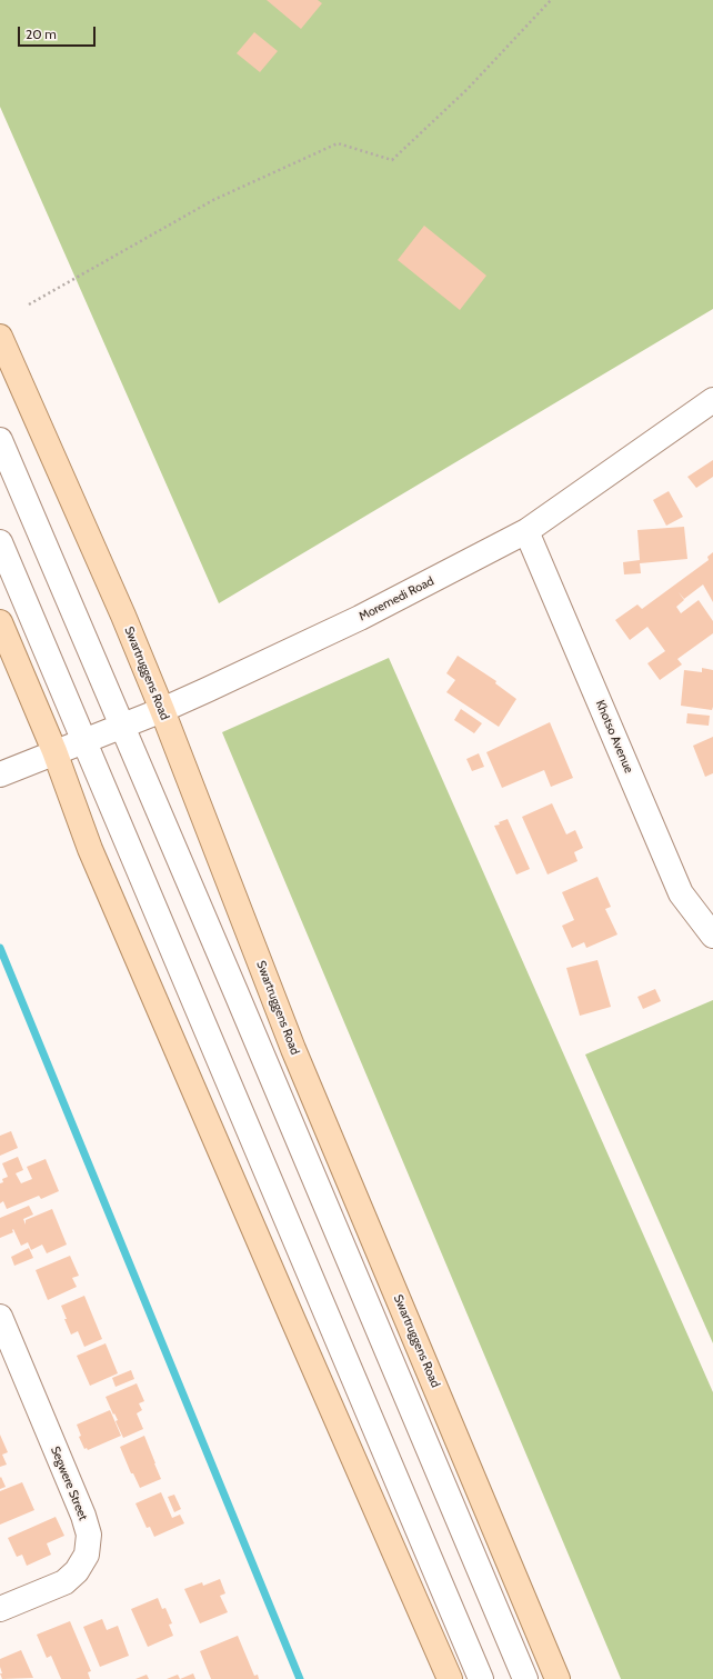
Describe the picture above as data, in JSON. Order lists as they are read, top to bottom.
{
  "streets": {
    "main road": ["Swartruggens Road"],
    "street": ["Moremedi Road", "Khotso Avenue", "Segwere Street"]
  },
  "crossings": [
    ["Moremedi Road", "Swartruggens Road"],
    ["Moremedi Road", "Khotso Avenue"]
  ],
  "scale_bar": "20 m"
}
